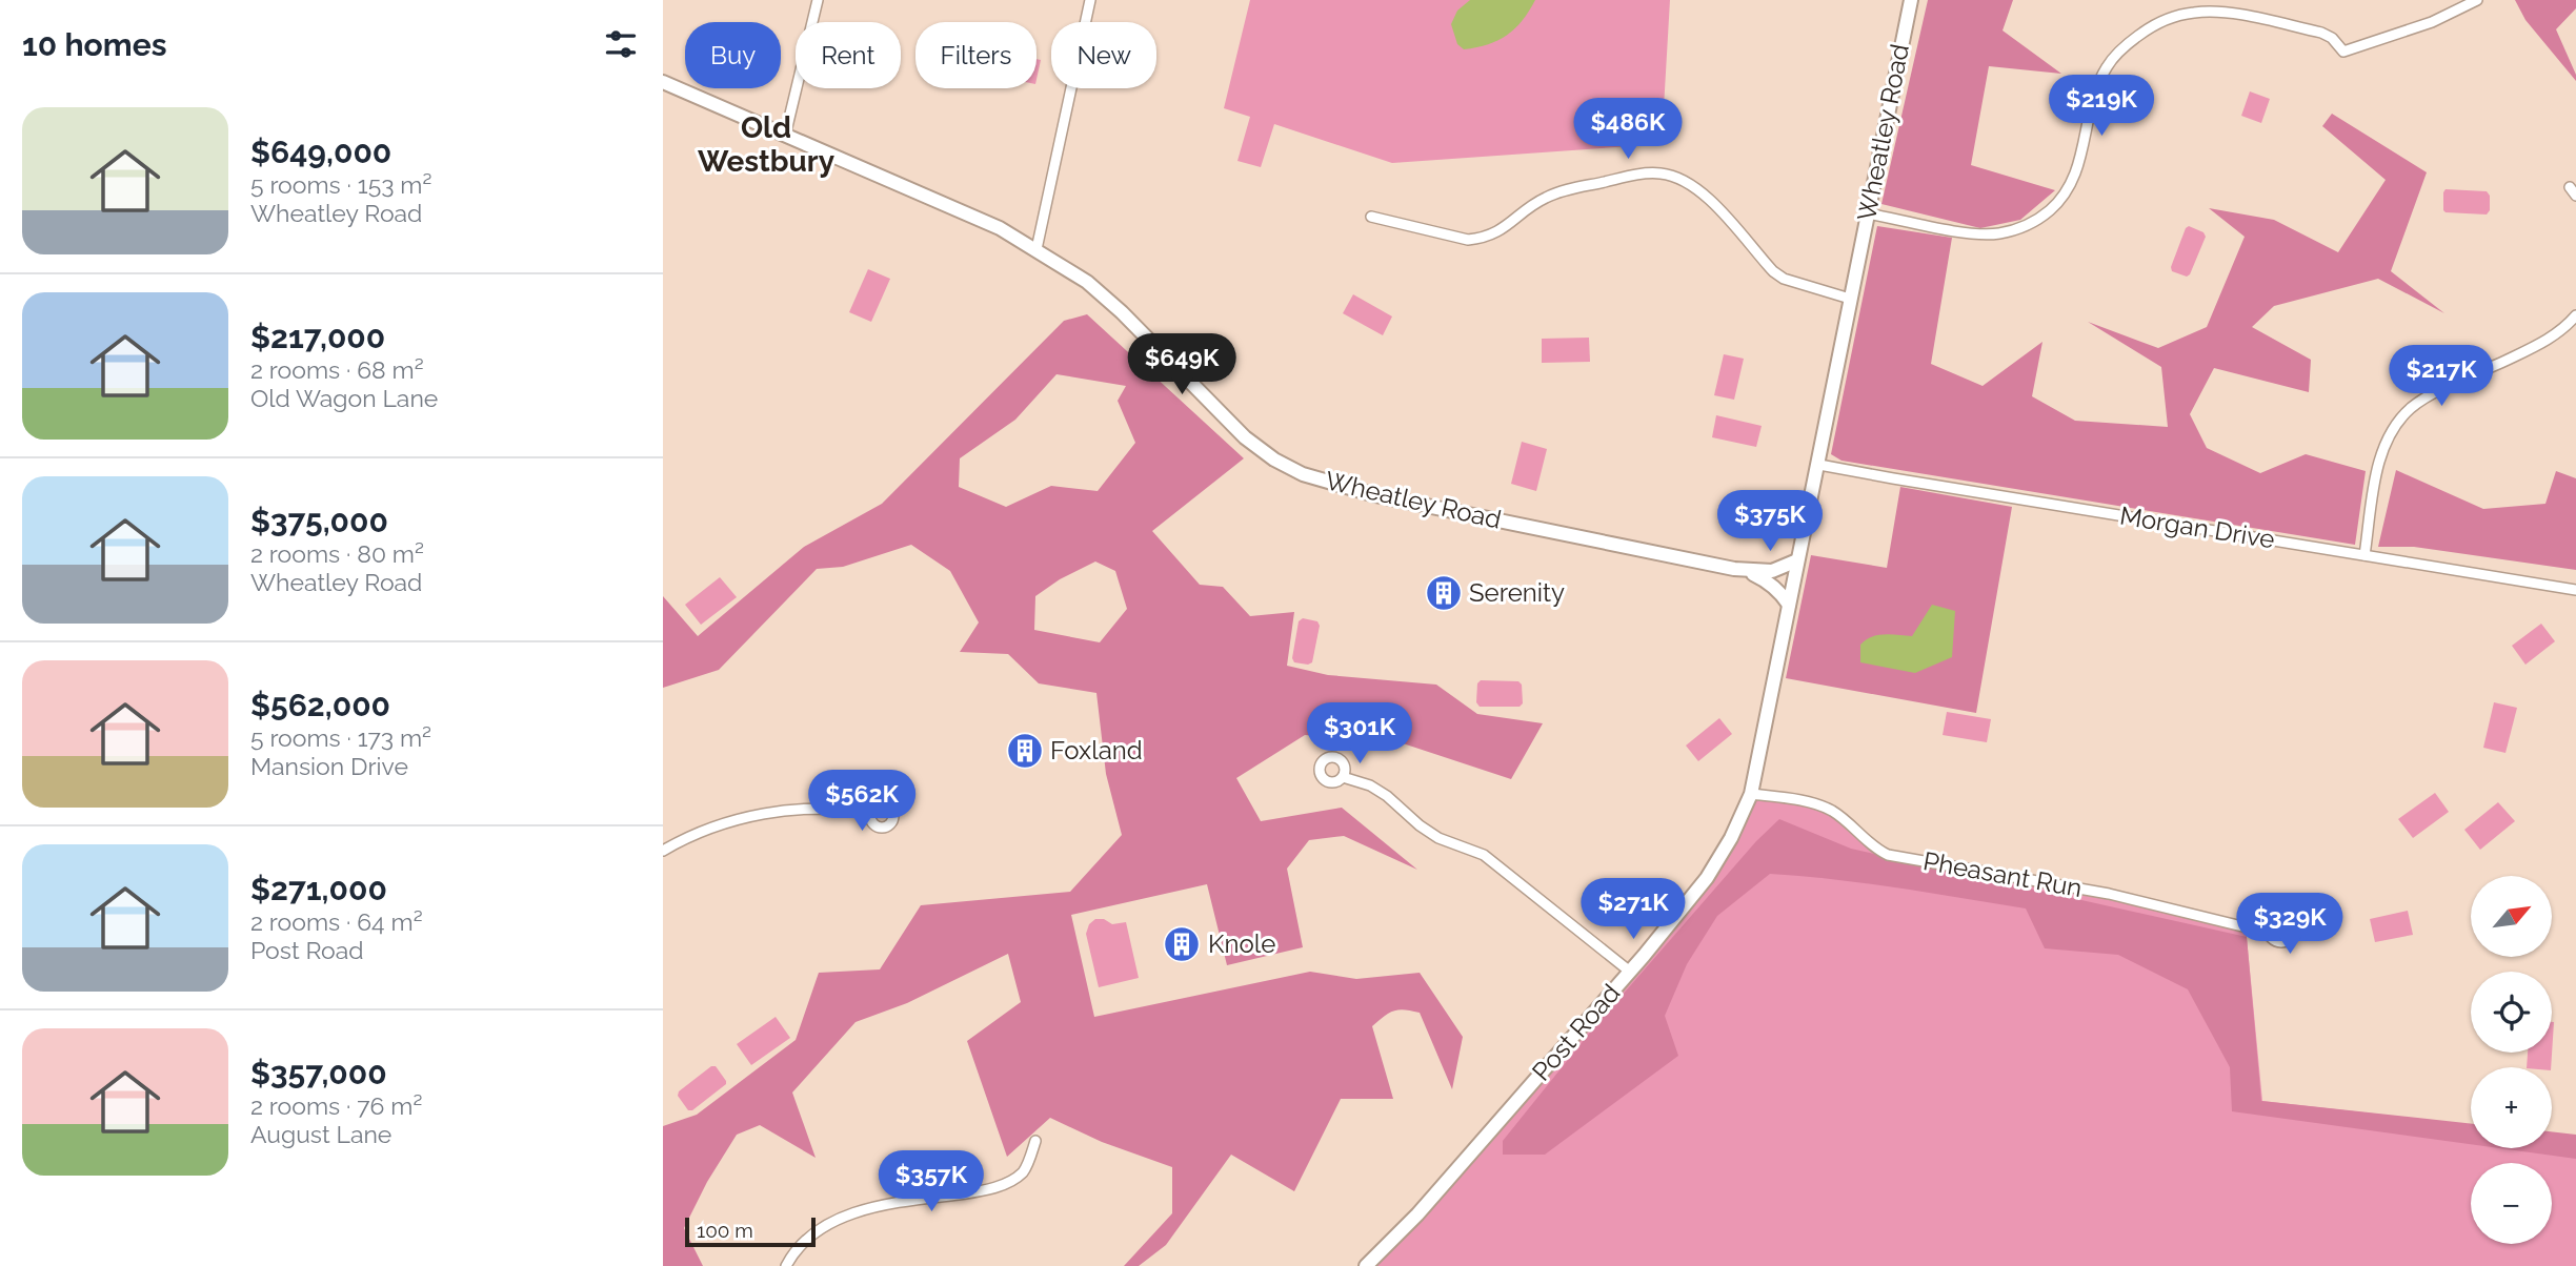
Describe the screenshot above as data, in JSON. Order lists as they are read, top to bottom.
{
  "streets": {
    "main road": ["Wheatley Road", "Post Road"],
    "street": ["Morgan Drive", "Pheasant Run"]
  },
  "crossings": [
    ["Wheatley Road", "Morgan Drive"],
    ["Wheatley Road", "Post Road"],
    ["Pheasant Run", "Post Road"]
  ],
  "districts": ["Old Westbury"],
  "places": {
    "building": ["Serenity", "Foxland", "Knole"]
  },
  "scale_bar": "100 m",
  "north": "top right",
  "page": {
    "heading": "10 homes",
    "chip": [
      "Buy",
      "Rent",
      "Filters",
      "New"
    ],
    "price": [
      "$219K",
      "$486K",
      "$649K",
      "$217K",
      "$375K",
      "$301K",
      "$562K",
      "$271K",
      "$329K",
      "$357K"
    ],
    "list": [
      {
        "name": "$649,000",
        "note": "5 rooms · 153 m² · Wheatley Road"
      },
      {
        "name": "$217,000",
        "note": "2 rooms · 68 m² · Old Wagon Lane"
      },
      {
        "name": "$375,000",
        "note": "2 rooms · 80 m² · Wheatley Road"
      },
      {
        "name": "$562,000",
        "note": "5 rooms · 173 m² · Mansion Drive"
      },
      {
        "name": "$271,000",
        "note": "2 rooms · 64 m² · Post Road"
      },
      {
        "name": "$357,000",
        "note": "2 rooms · 76 m² · August Lane"
      }
    ],
    "map_buttons": ["+", "−"],
    "scale": "100 m"
  }
}
